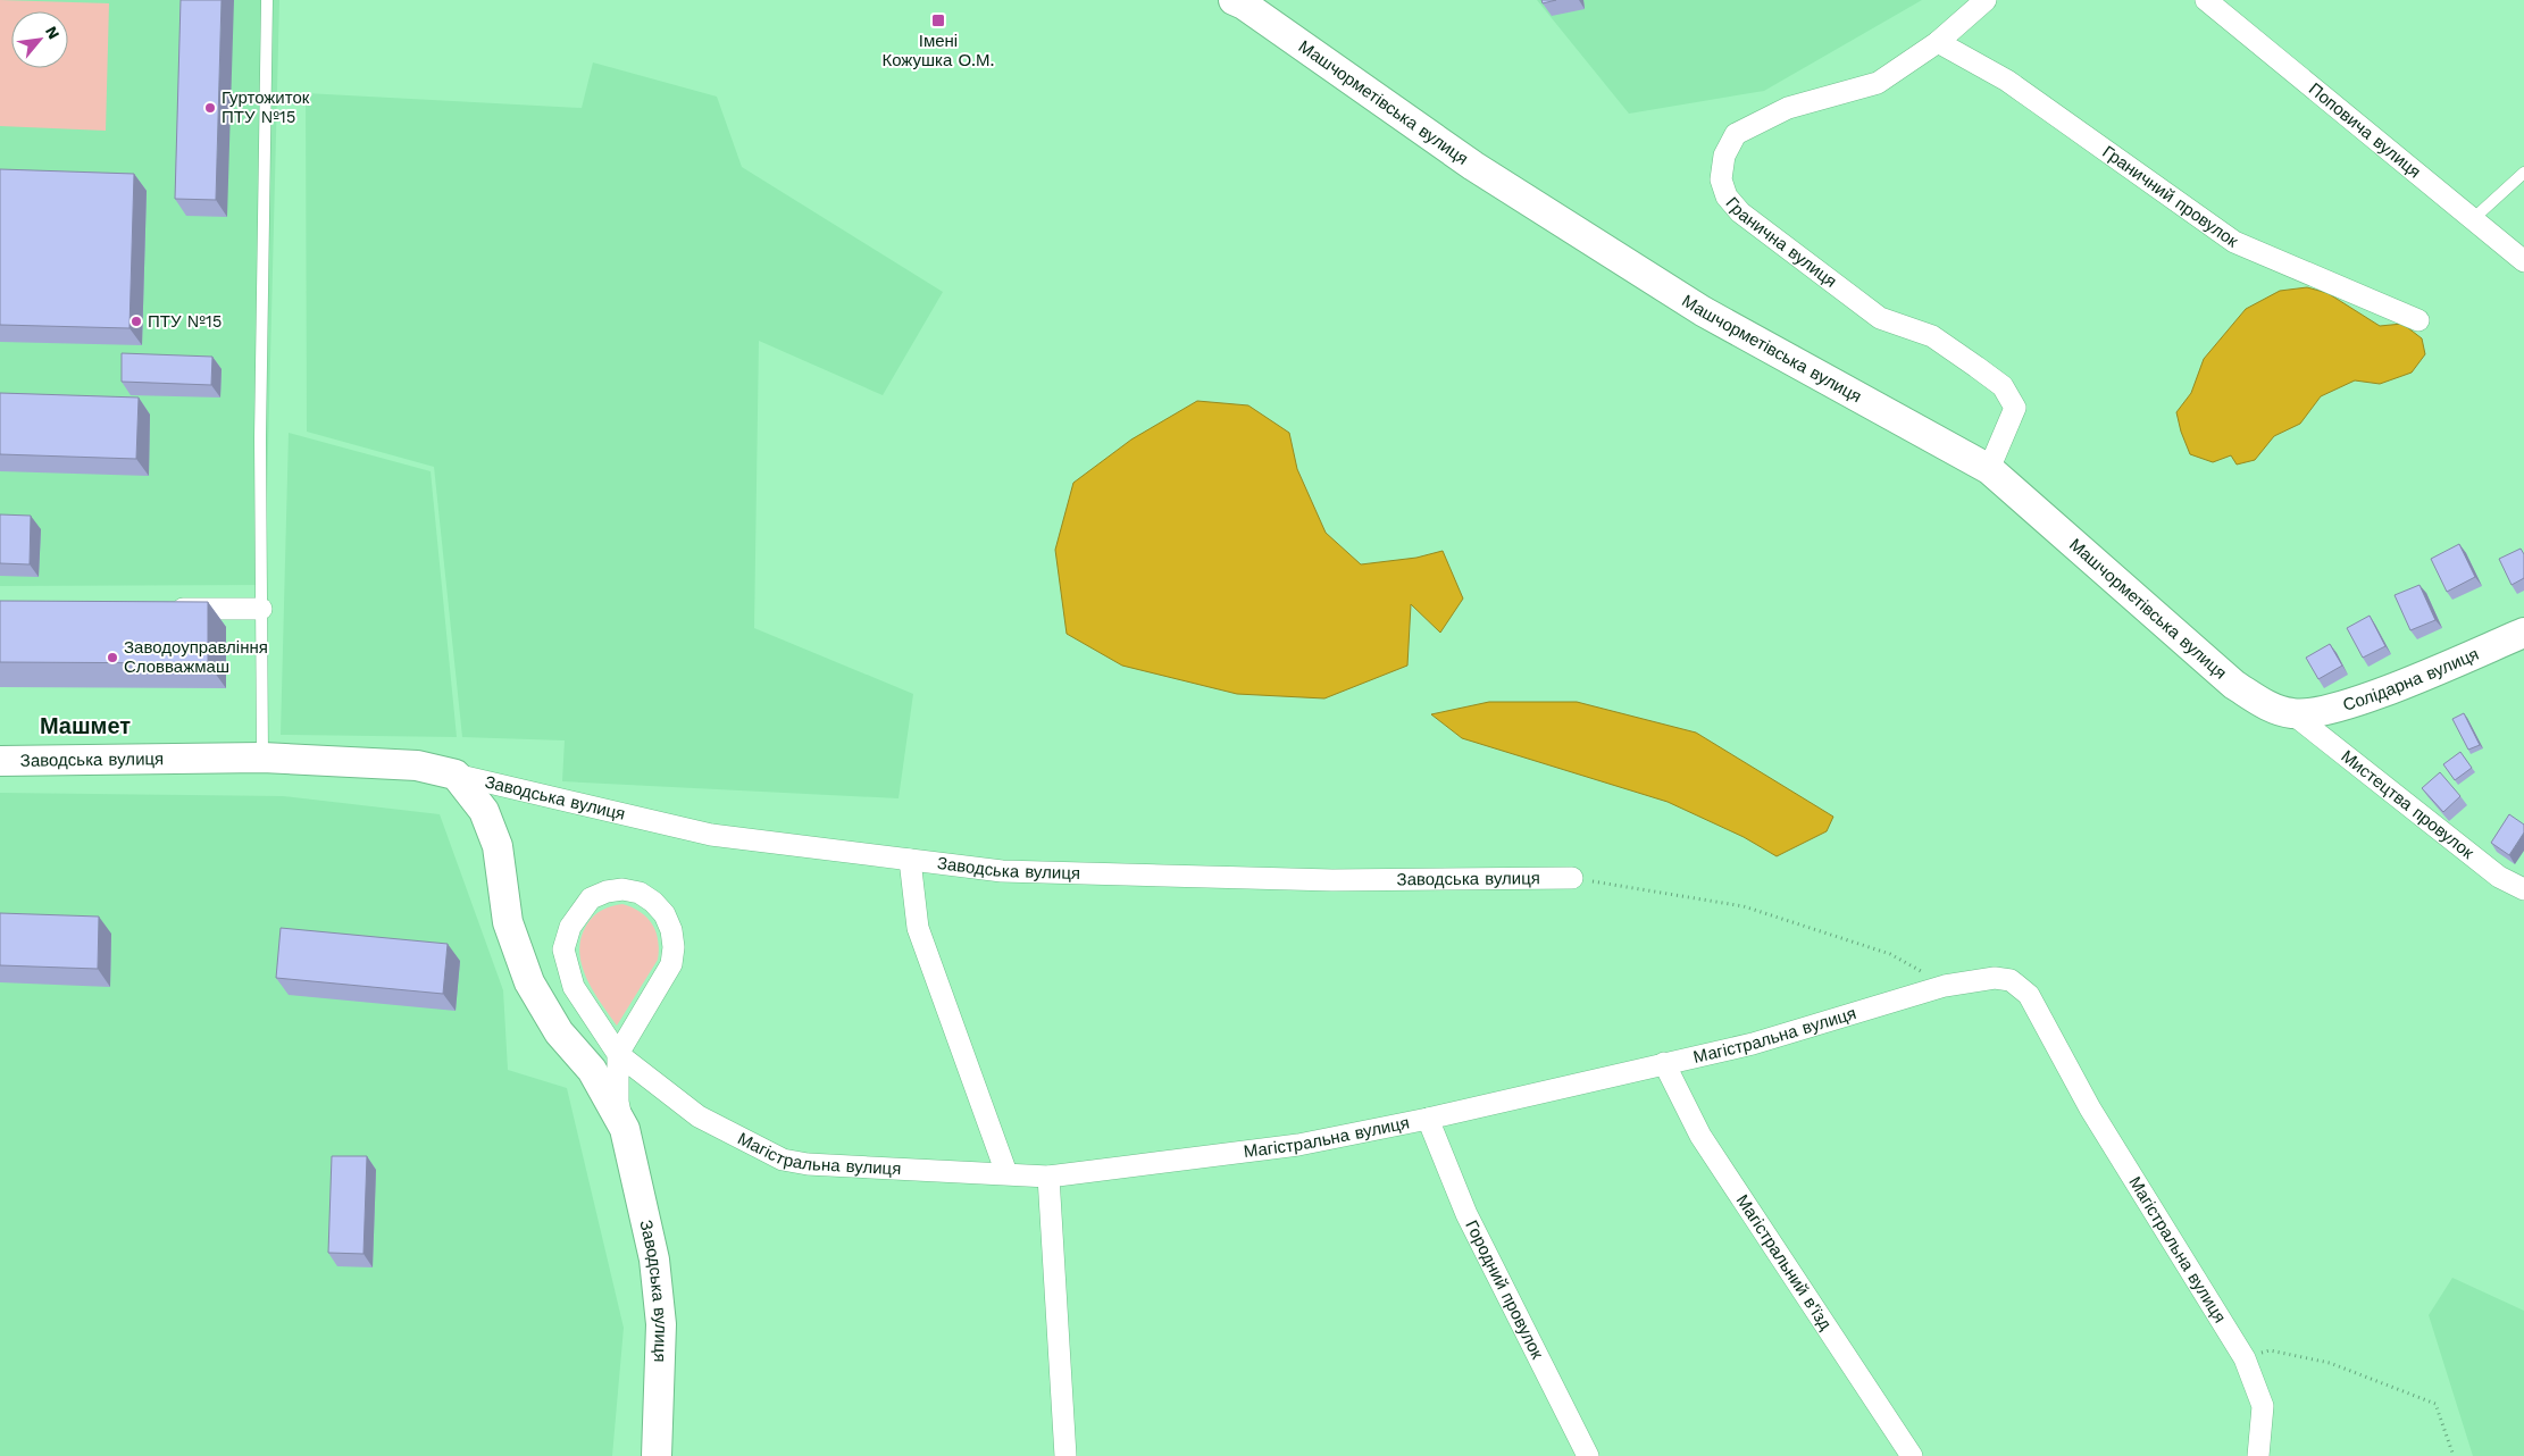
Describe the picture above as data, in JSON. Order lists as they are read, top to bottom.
{
  "streets": {
    "street": [
      "Машчорметівська вулиця",
      "Поповича вулиця",
      "Граничний провулок",
      "Гранична вулиця",
      "Солідарна вулиця",
      "Заводська вулиця",
      "Мистецтва провулок",
      "Магістральна вулиця",
      "Магістральний в'їзд",
      "Городний провулок"
    ]
  },
  "crossings": [
    ["Машчорметівська вулиця", "Гранична вулиця"],
    ["Машчорметівська вулиця", "Солідарна вулиця"],
    ["Машчорметівська вулиця", "Мистецтва провулок"],
    ["Граничний провулок", "Гранична вулиця"],
    ["Солідарна вулиця", "Мистецтва провулок"],
    ["Заводська вулиця", "Магістральна вулиця"],
    ["Магістральна вулиця", "Магістральний в'їзд"],
    ["Магістральна вулиця", "Городний провулок"]
  ],
  "districts": ["Машмет"],
  "places": {
    "transit": ["Імені Кожушка О.М."],
    "other": ["Гуртожиток ПТУ №15", "ПТУ №15", "Заводоуправління Словважмаш"]
  },
  "north": "top right"
}
